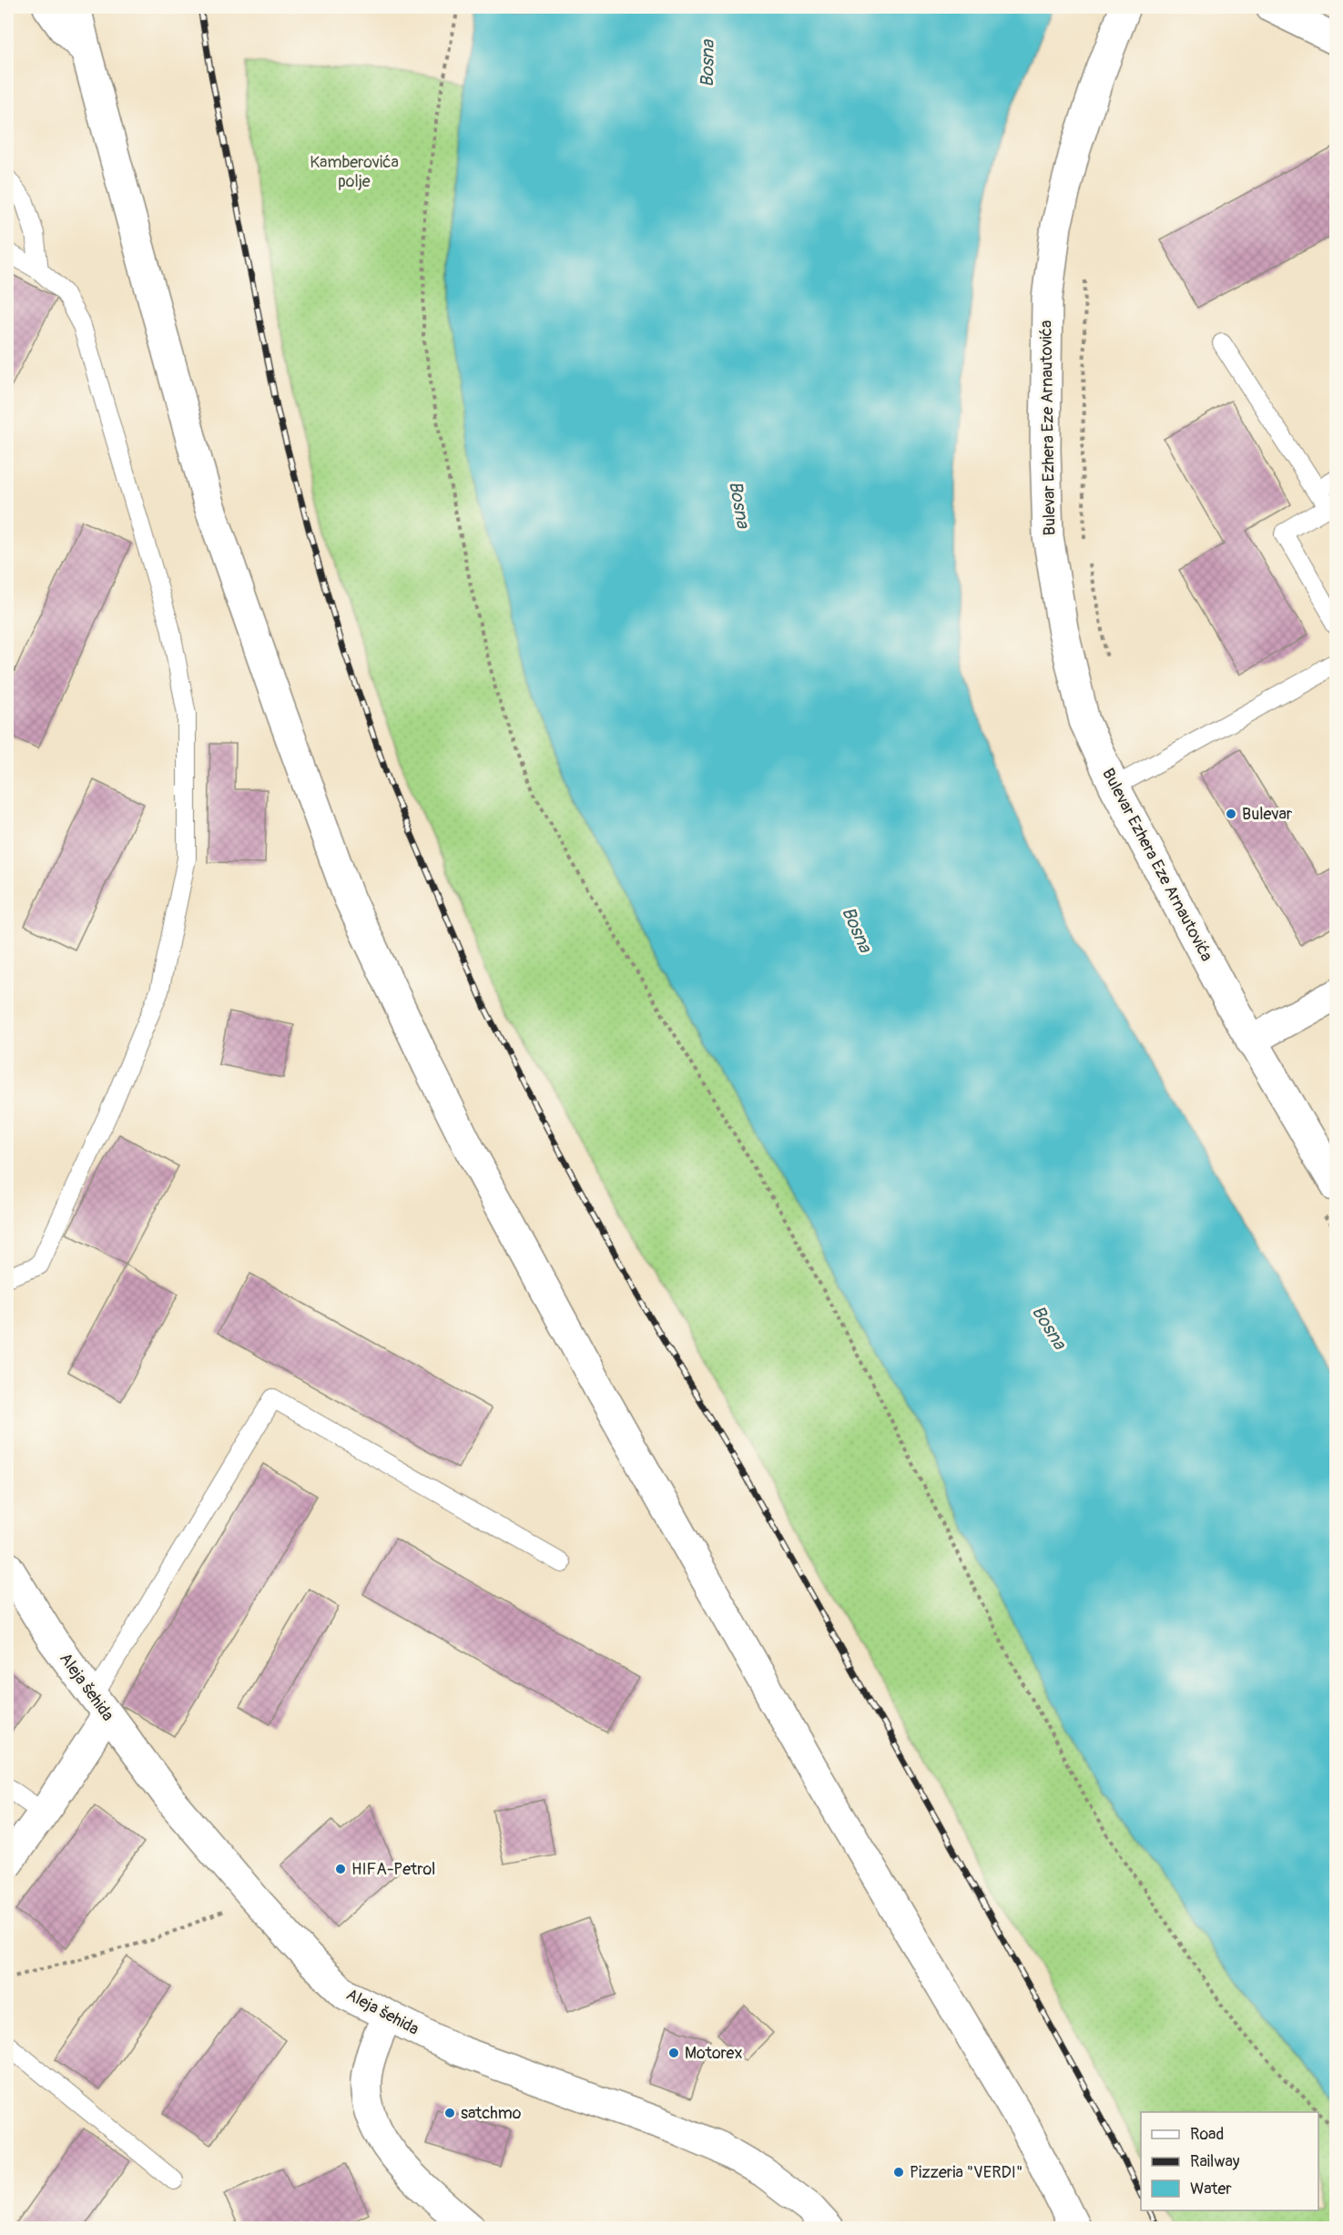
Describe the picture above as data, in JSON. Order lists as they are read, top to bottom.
{
  "streets": {
    "main road": ["Bulevar Ezhera Eze Arnautovića", "Aleja šehida"]
  },
  "water": ["Bosna"],
  "parks": ["Kamberovića polje"],
  "places": [
    "Bulevar",
    "HIFA-Petrol",
    "Motorex",
    "satchmo",
    "Pizzeria \"VERDI\""
  ],
  "legend": ["Road", "Railway", "Water"]
}
